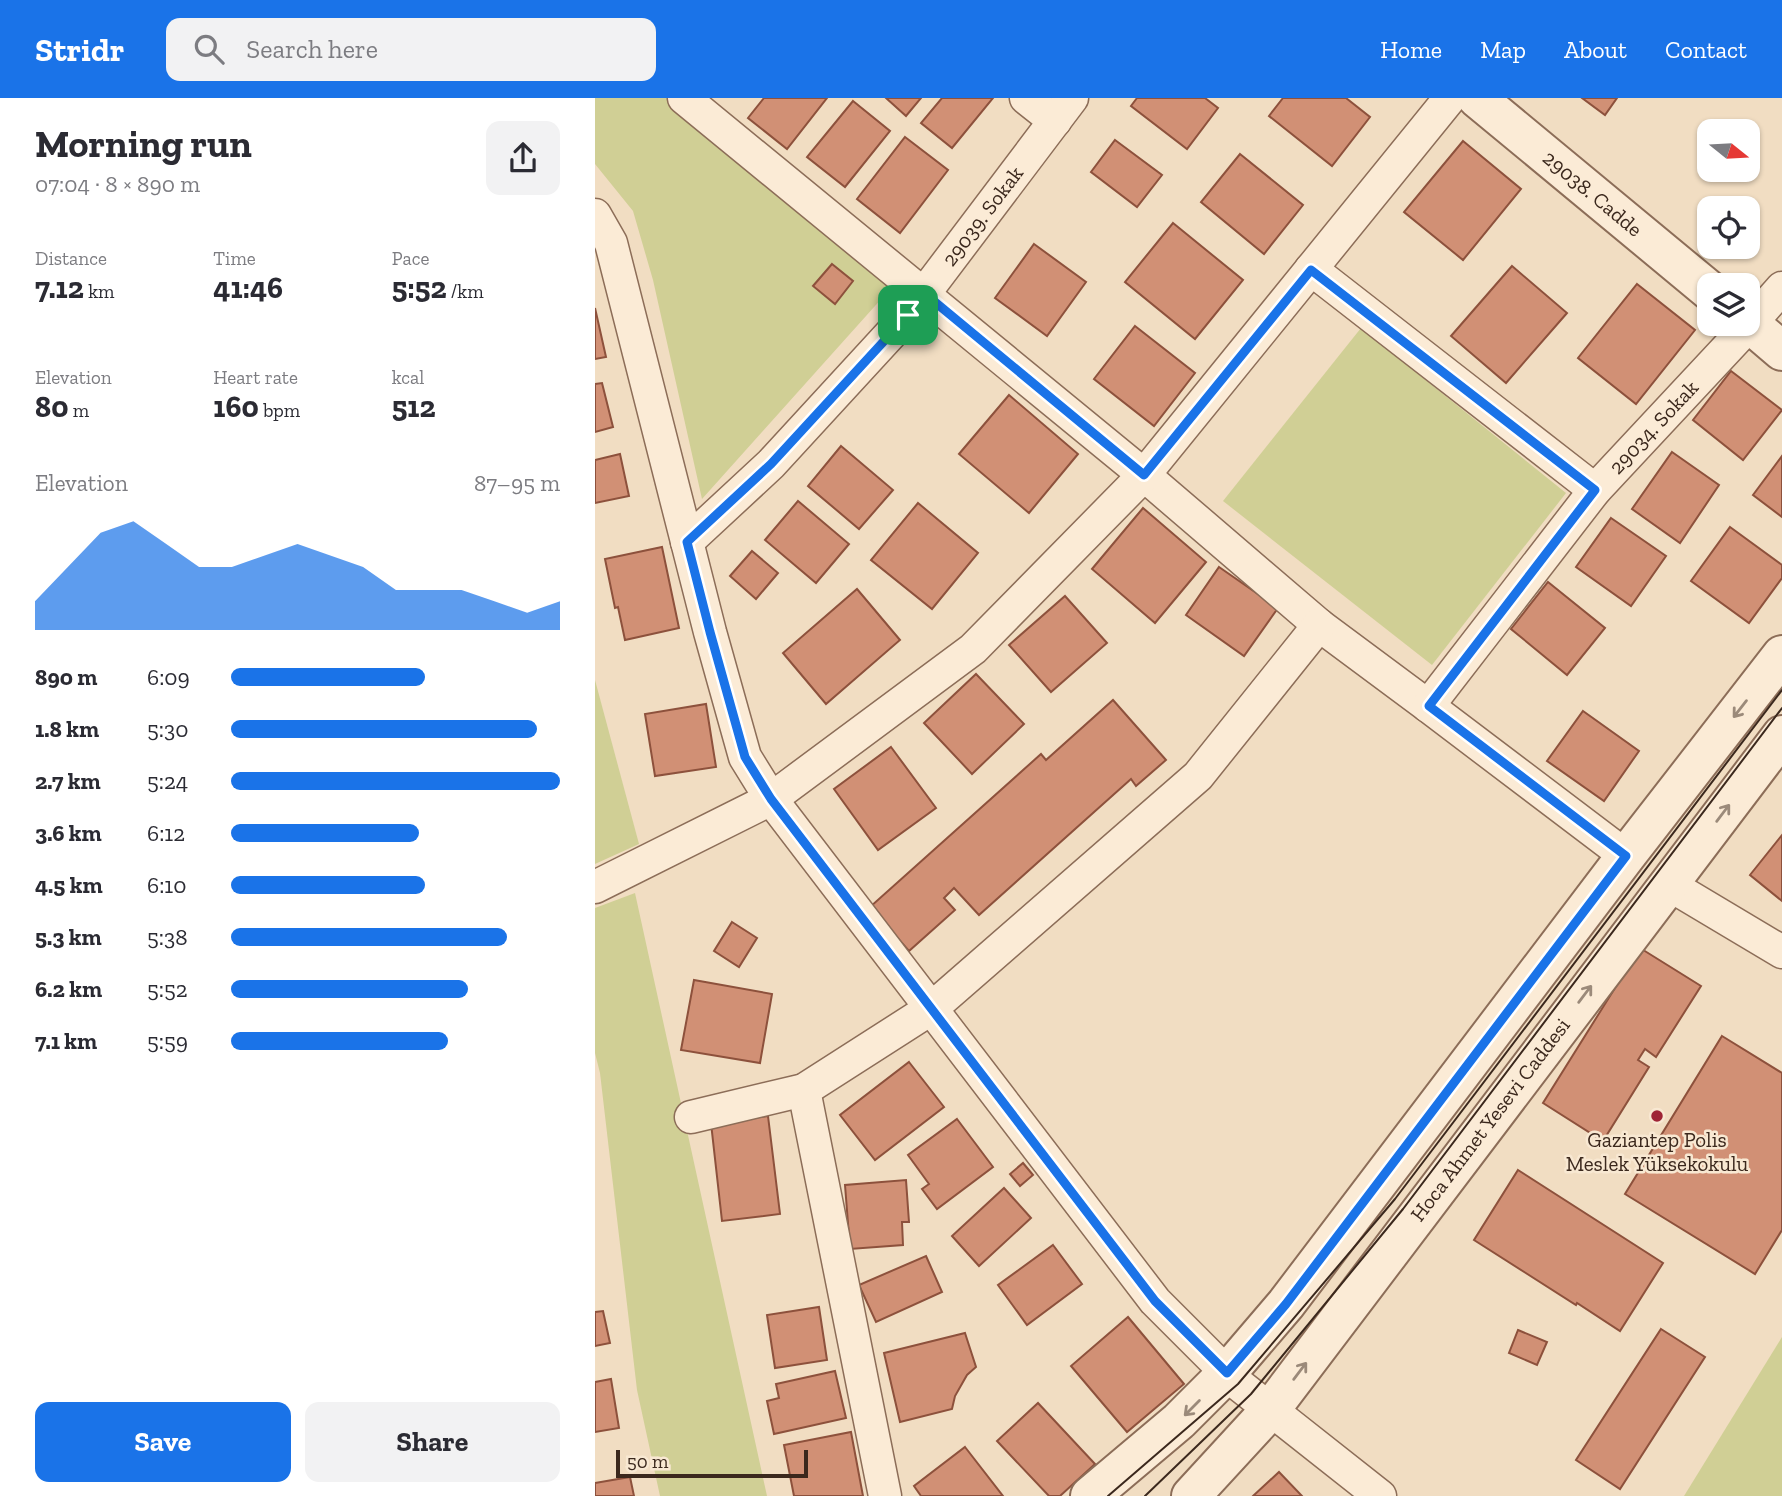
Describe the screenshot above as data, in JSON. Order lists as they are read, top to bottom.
{
  "streets": {
    "street": [
      "29038. Cadde",
      "29039. Sokak",
      "29034. Sokak",
      "Hoca Ahmet Yesevi Caddesi"
    ]
  },
  "places": ["Gaziantep Polis Meslek Yüksekokulu"],
  "scale_bar": "50 m",
  "north": "right",
  "page": {
    "header": "Stridr",
    "search": "Search here",
    "nav": [
      "Home",
      "Map",
      "About",
      "Contact"
    ],
    "heading": ["Morning run", "07:04 · 8 × 890 m"],
    "stats": [
      ["Distance", "7.12 km"],
      ["Time", "41:46"],
      ["Pace", "5:52 /km"],
      ["Elevation", "80 m"],
      ["Heart rate", "160 bpm"],
      ["kcal", "512"]
    ],
    "chart": ["Elevation", "87–95 m"],
    "list": [
      {
        "name": "890 m",
        "note": "6:09"
      },
      {
        "name": "1.8 km",
        "note": "5:30"
      },
      {
        "name": "2.7 km",
        "note": "5:24"
      },
      {
        "name": "3.6 km",
        "note": "6:12"
      },
      {
        "name": "4.5 km",
        "note": "6:10"
      },
      {
        "name": "5.3 km",
        "note": "5:38"
      },
      {
        "name": "6.2 km",
        "note": "5:52"
      },
      {
        "name": "7.1 km",
        "note": "5:59"
      }
    ],
    "buttons": ["Save", "Share"],
    "scale": "50 m"
  }
}
